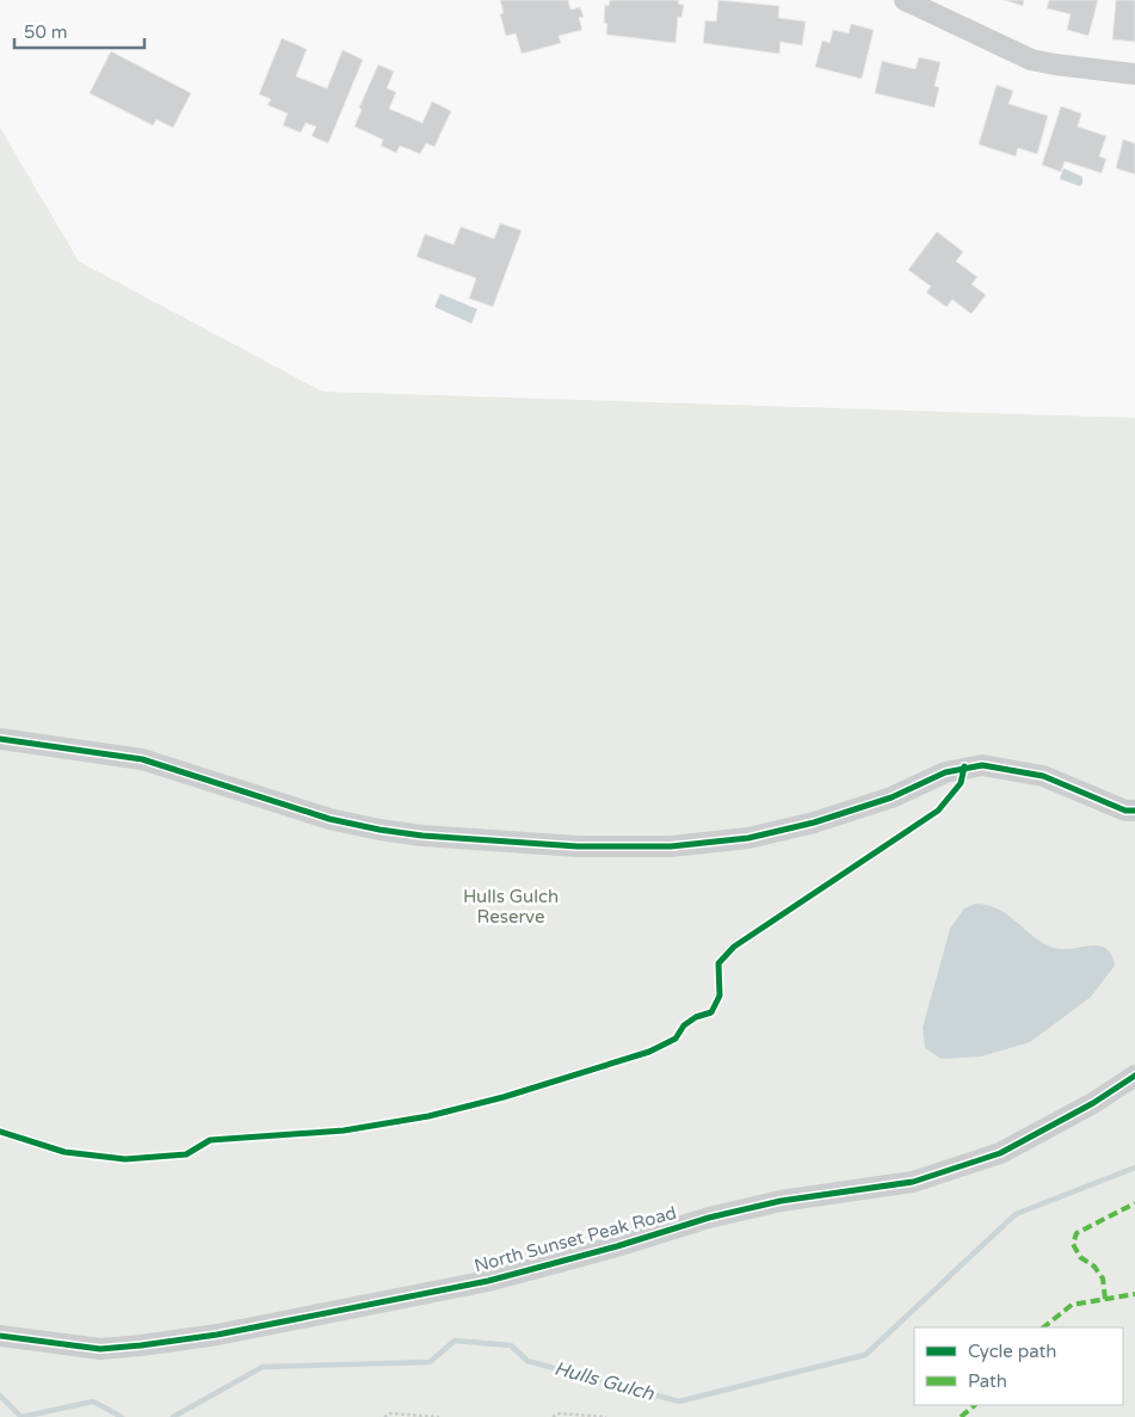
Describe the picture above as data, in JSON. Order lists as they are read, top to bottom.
{
  "streets": {
    "street": ["North Sunset Peak Road"]
  },
  "water": ["Hulls Gulch"],
  "parks": ["Hulls Gulch Reserve"],
  "legend": ["Cycle path", "Path"],
  "scale_bar": "50 m"
}
